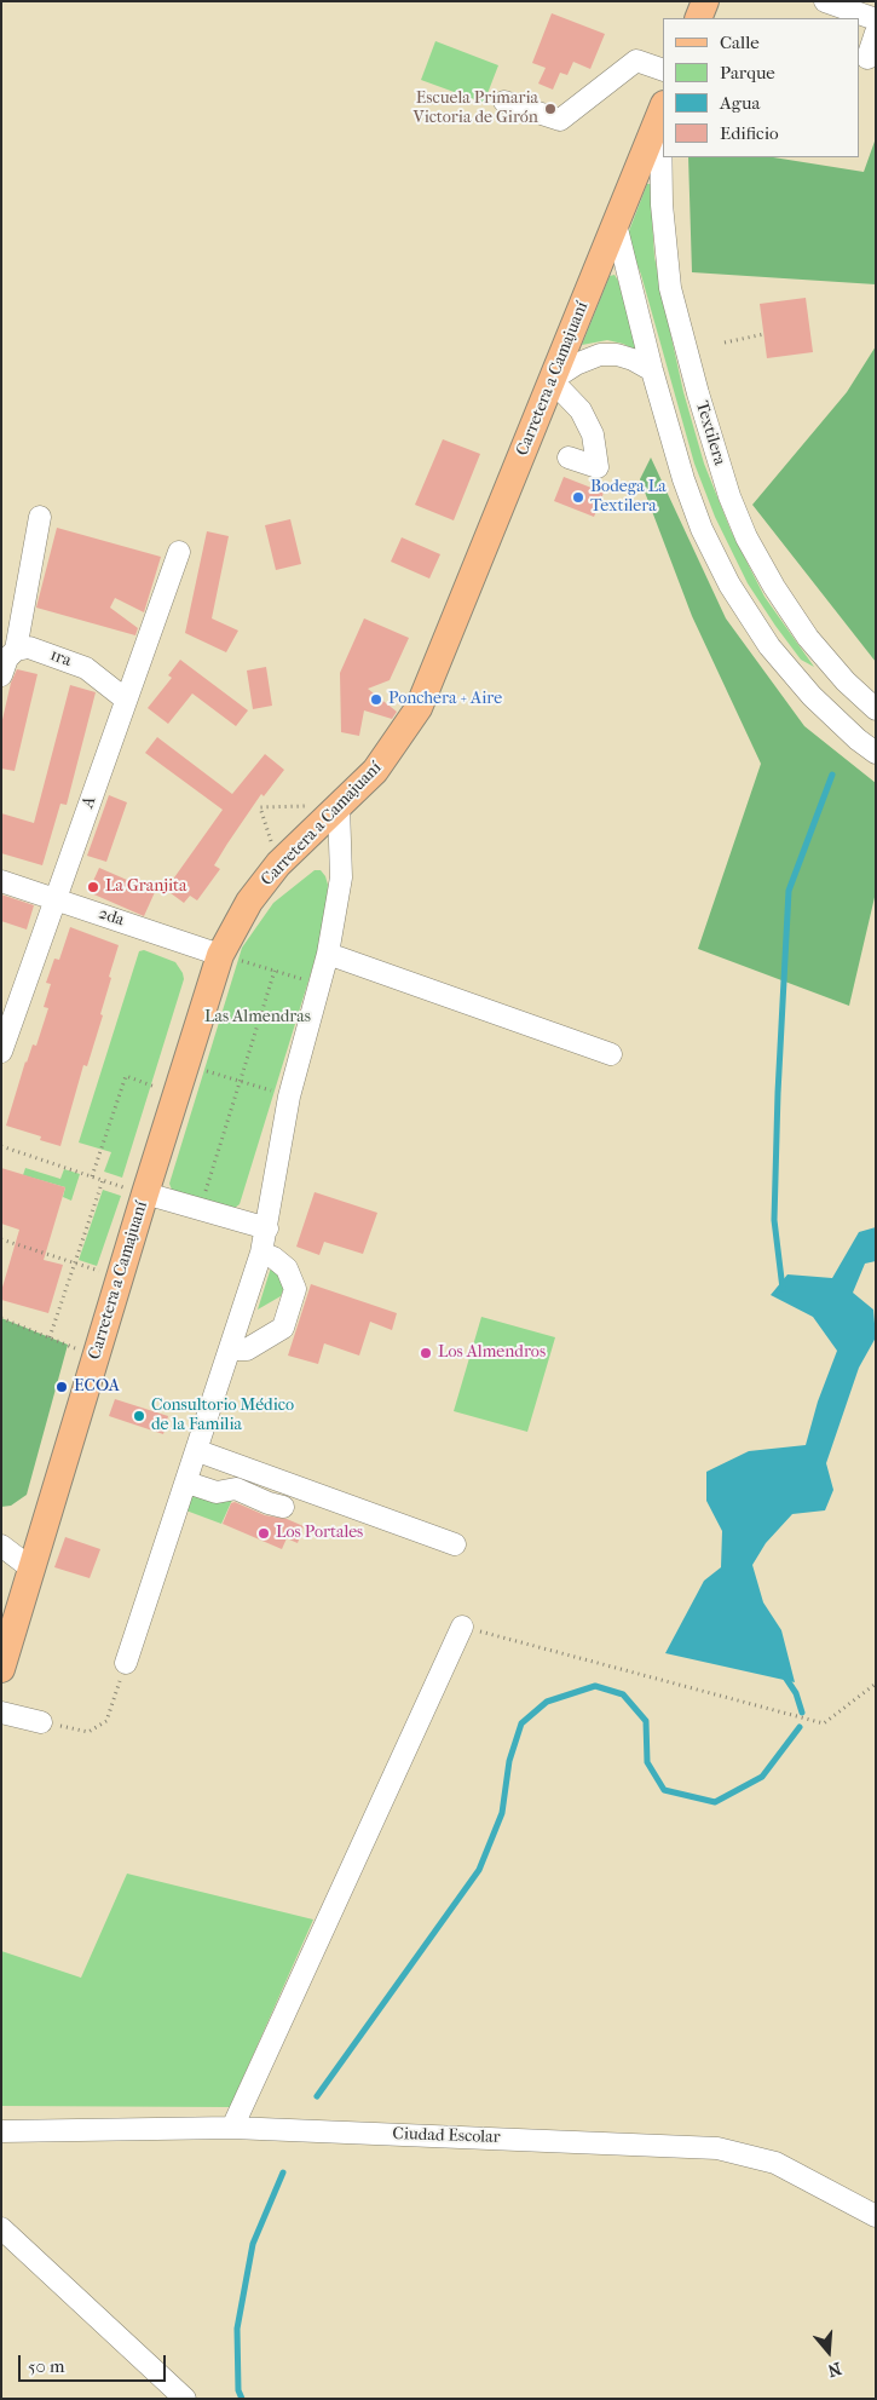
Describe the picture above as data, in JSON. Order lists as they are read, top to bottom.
{
  "streets": {
    "main road": ["Carretera a Camajuaní"],
    "street": [
      "Textilera",
      "1ra",
      "A",
      "2da",
      "Ciudad Escolar"
    ]
  },
  "crossings": [
    ["Carretera a Camajuaní", "Textilera"],
    ["Carretera a Camajuaní", "2da"],
    ["1ra", "A"],
    ["A", "2da"]
  ],
  "parks": ["Las Almendras"],
  "places": [
    "Escuela Primaria Victoria de Girón",
    "Bodega La Textilera",
    "Ponchera + Aire",
    "La Granjita",
    "Los Almendros",
    "ECOA",
    "Consultorio Médico de la Familia",
    "Los Portales"
  ],
  "legend": [
    "Calle",
    "Parque",
    "Agua",
    "Edificio"
  ],
  "scale_bar": "50 m",
  "north": "bottom"
}
